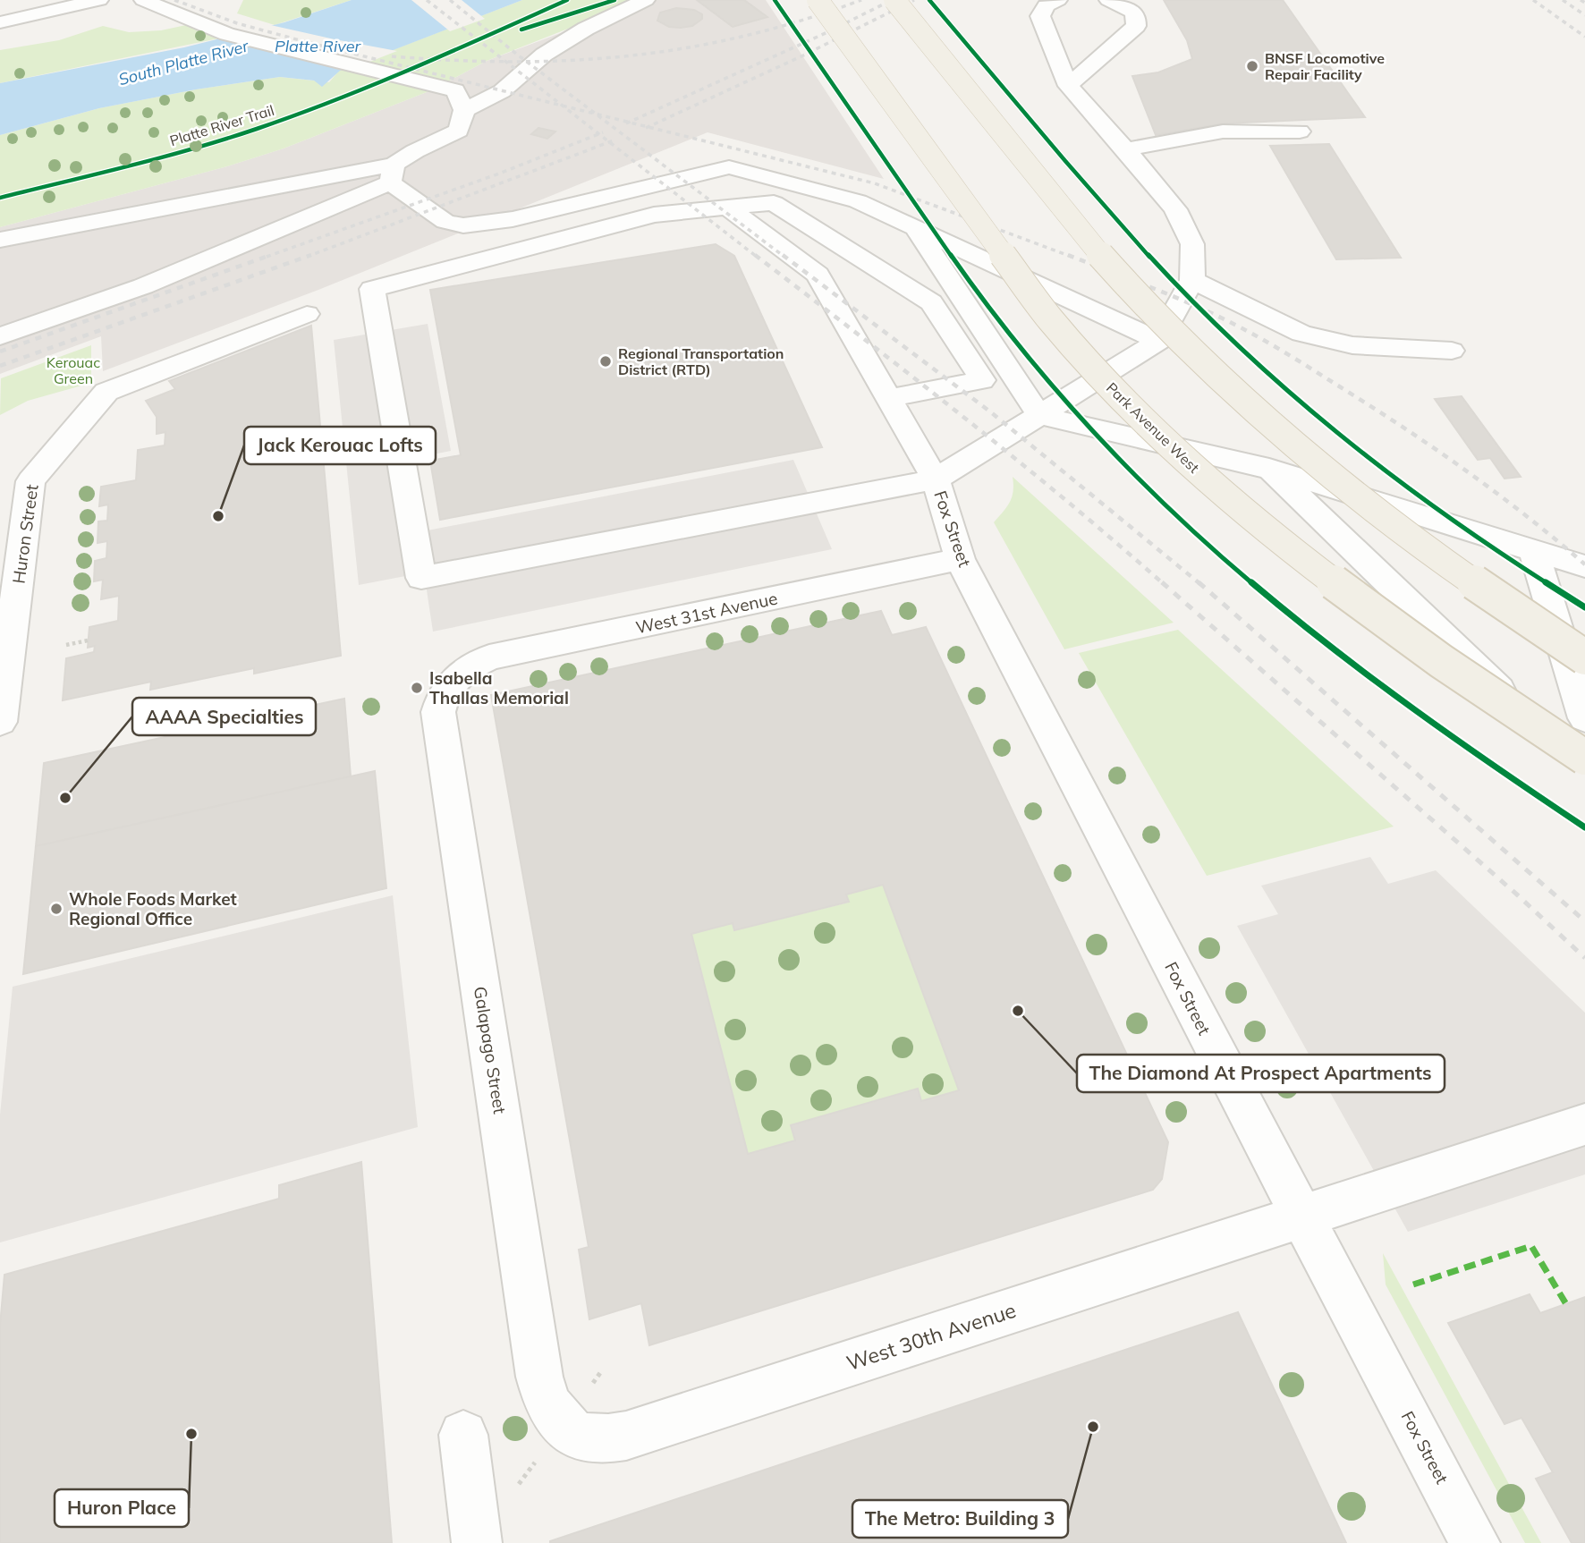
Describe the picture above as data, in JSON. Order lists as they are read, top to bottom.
{
  "streets": {
    "main road": ["Park Avenue West"],
    "street": [
      "Fox Street",
      "Huron Street",
      "West 31st Avenue",
      "Galapago Street",
      "West 30th Avenue"
    ],
    "cycle path": ["Platte River Trail"]
  },
  "crossings": [
    ["Fox Street", "West 31st Avenue"],
    ["Fox Street", "West 30th Avenue"],
    ["West 31st Avenue", "Galapago Street"],
    ["Galapago Street", "West 30th Avenue"]
  ],
  "water": ["Platte River", "South Platte River"],
  "parks": ["Kerouac Green"],
  "places": [
    "BNSF Locomotive Repair Facility",
    "Regional Transportation District (RTD)",
    "Jack Kerouac Lofts",
    "Isabella Thallas Memorial",
    "AAAA Specialties",
    "Whole Foods Market Regional Office",
    "The Diamond At Prospect Apartments",
    "The Metro: Building 3",
    "Huron Place"
  ]
}
